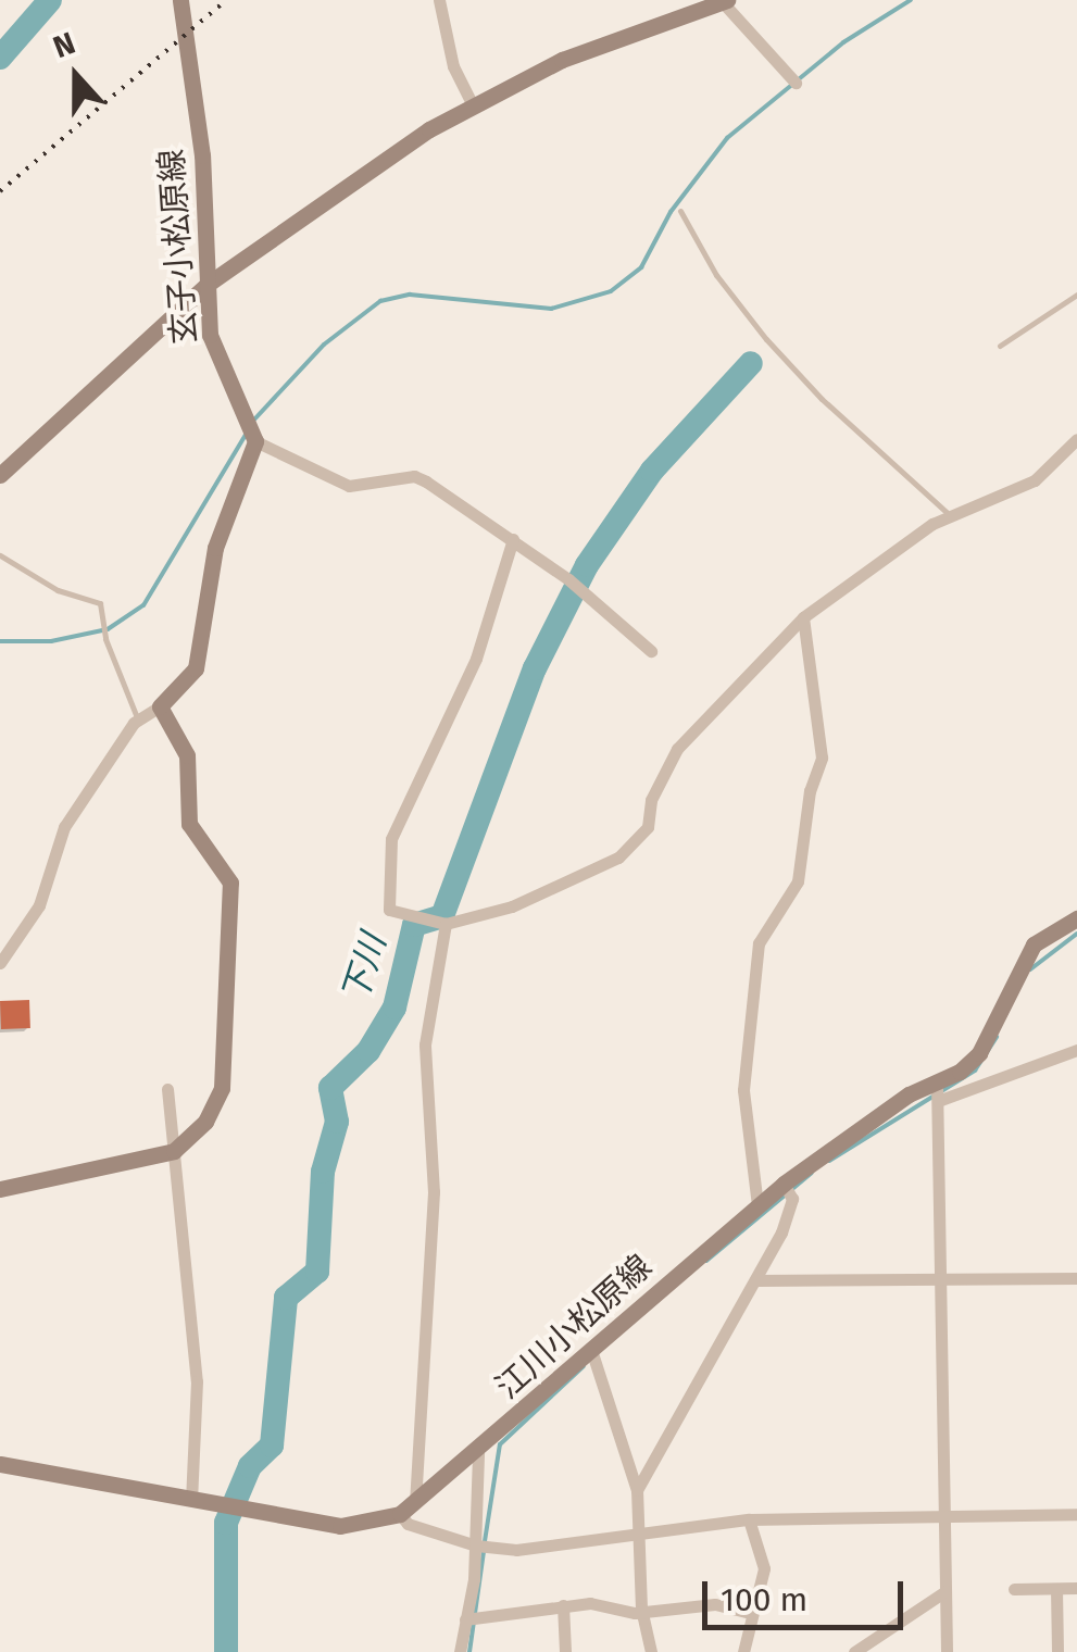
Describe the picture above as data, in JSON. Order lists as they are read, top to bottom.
{
  "streets": {
    "main road": ["玄子小松原線", "江川小松原線"]
  },
  "water": ["下川"],
  "scale_bar": "100 m",
  "north": "top"
}
